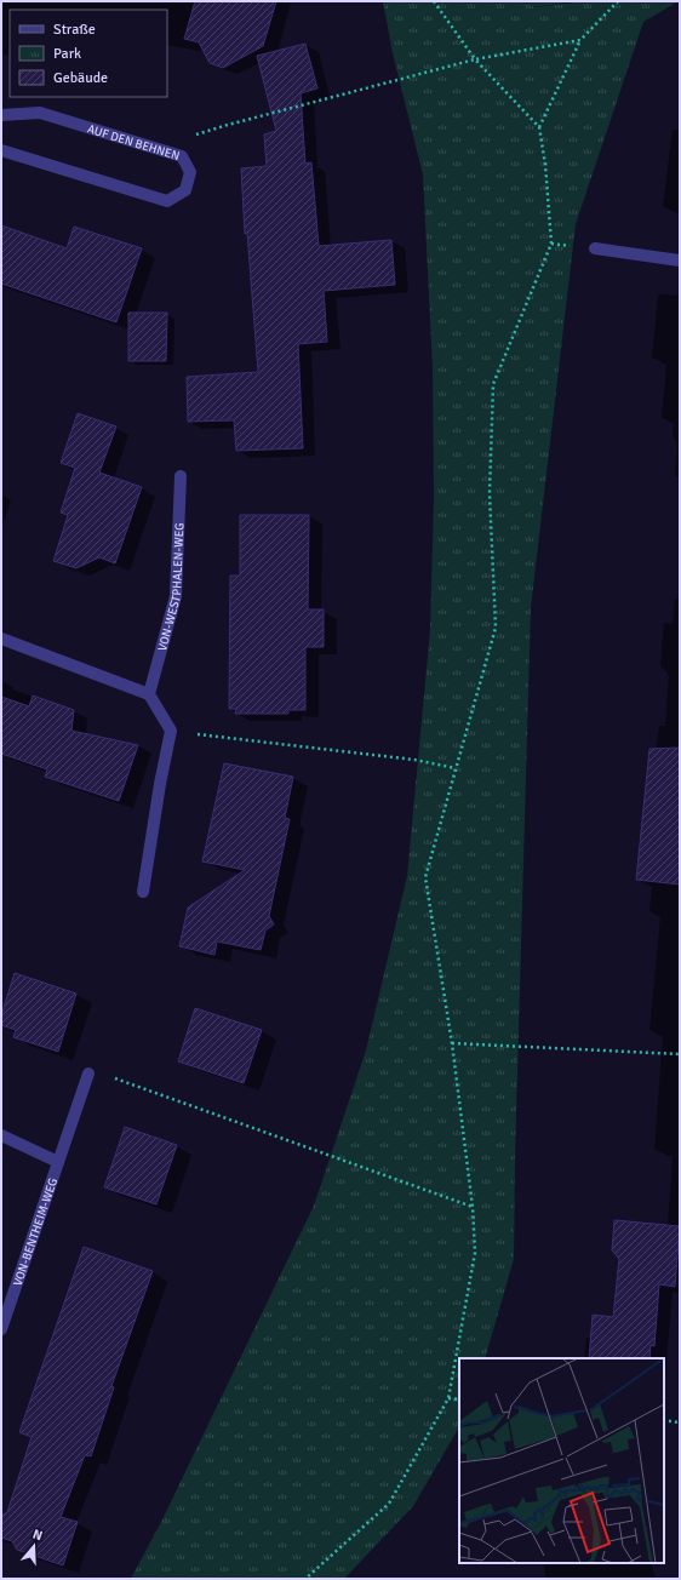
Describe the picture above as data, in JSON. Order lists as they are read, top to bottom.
{
  "streets": {
    "street": ["AUF DEN BEHNEN", "VON-WESTPHALEN-WEG", "VON-BENTHEIM-WEG"]
  },
  "legend": ["Straße", "Park", "Gebäude"],
  "north": "top"
}
